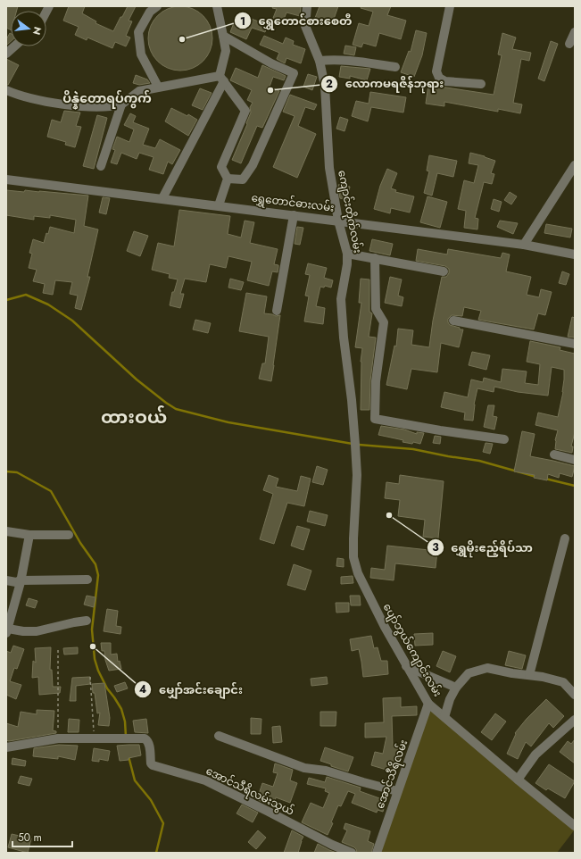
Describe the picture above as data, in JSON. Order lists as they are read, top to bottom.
{
  "streets": {
    "street": [
      "ရွှေတောင်ဓားလမ်း",
      "ကျောင်းတိုက်လမ်း",
      "ပျော်ဘွယ်ကျောင်းလမ်း",
      "အောင်သီရိလမ်း",
      "အောင်သီရိလမ်းသွယ်"
    ]
  },
  "crossings": [
    ["ရွှေတောင်ဓားလမ်း", "ကျောင်းတိုက်လမ်း"],
    ["ကျောင်းတိုက်လမ်း", "ပျော်ဘွယ်ကျောင်းလမ်း"],
    ["ပျော်ဘွယ်ကျောင်းလမ်း", "အောင်သီရိလမ်း"]
  ],
  "districts": ["ပိန္နဲတောရပ်ကွက်", "ထားဝယ်"],
  "places": [
    "ရွှေတောင်စားစေတီ",
    "လောကမရဇိန်ဘုရား",
    "ရွှေမိုးဧည့်ရိပ်သာ",
    "မျှော်အင်းချောင်း"
  ],
  "scale_bar": "50 m",
  "north": "right"
}
